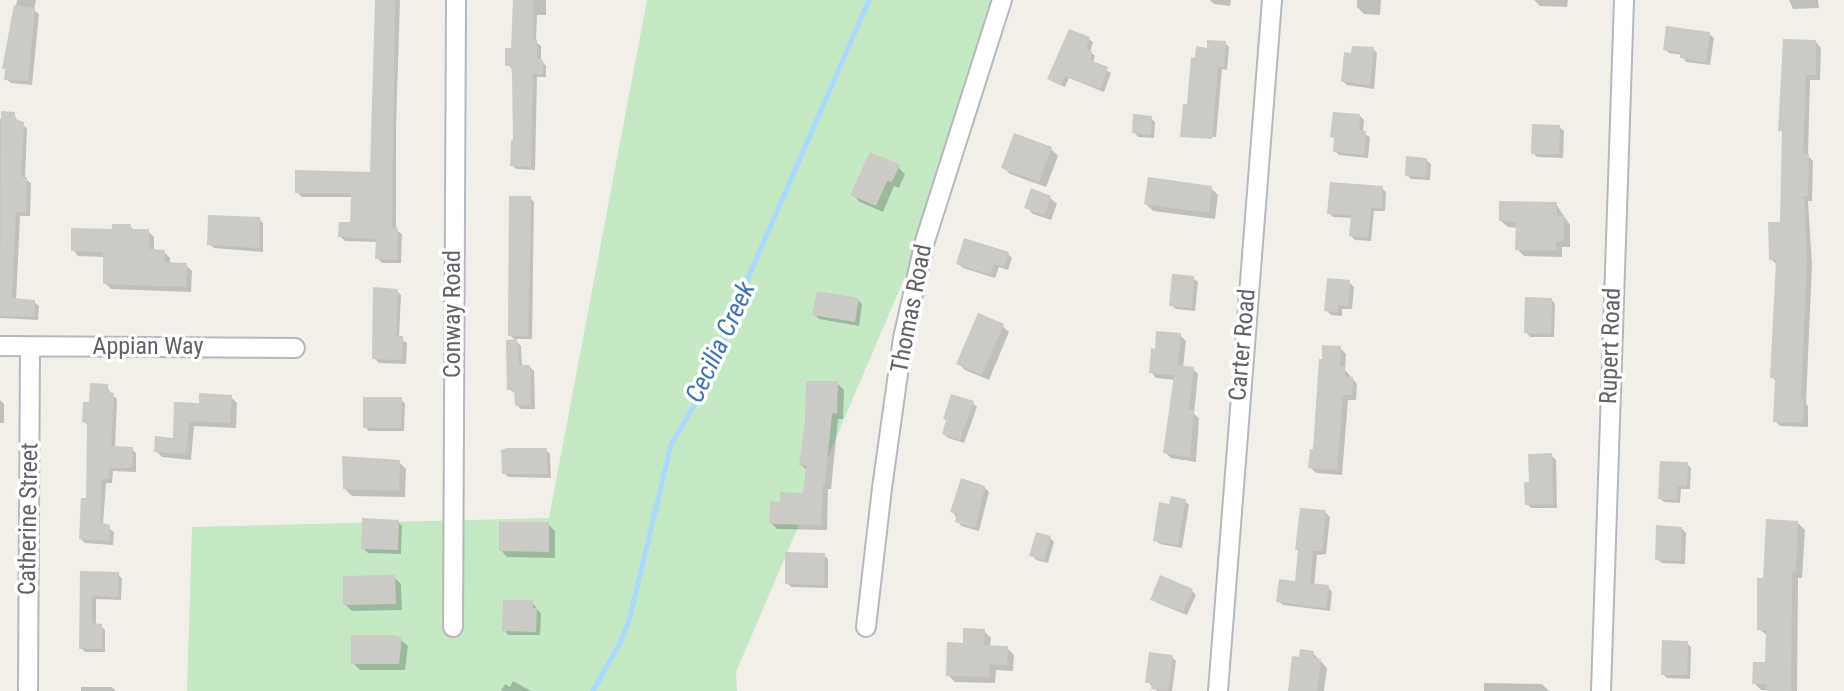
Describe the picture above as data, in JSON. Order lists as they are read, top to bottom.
{
  "streets": {
    "street": [
      "Thomas Road",
      "Conway Road",
      "Carter Road",
      "Rupert Road",
      "Appian Way",
      "Catherine Street"
    ]
  },
  "crossings": [
    ["Appian Way", "Catherine Street"]
  ],
  "water": ["Cecilia Creek"]
}
